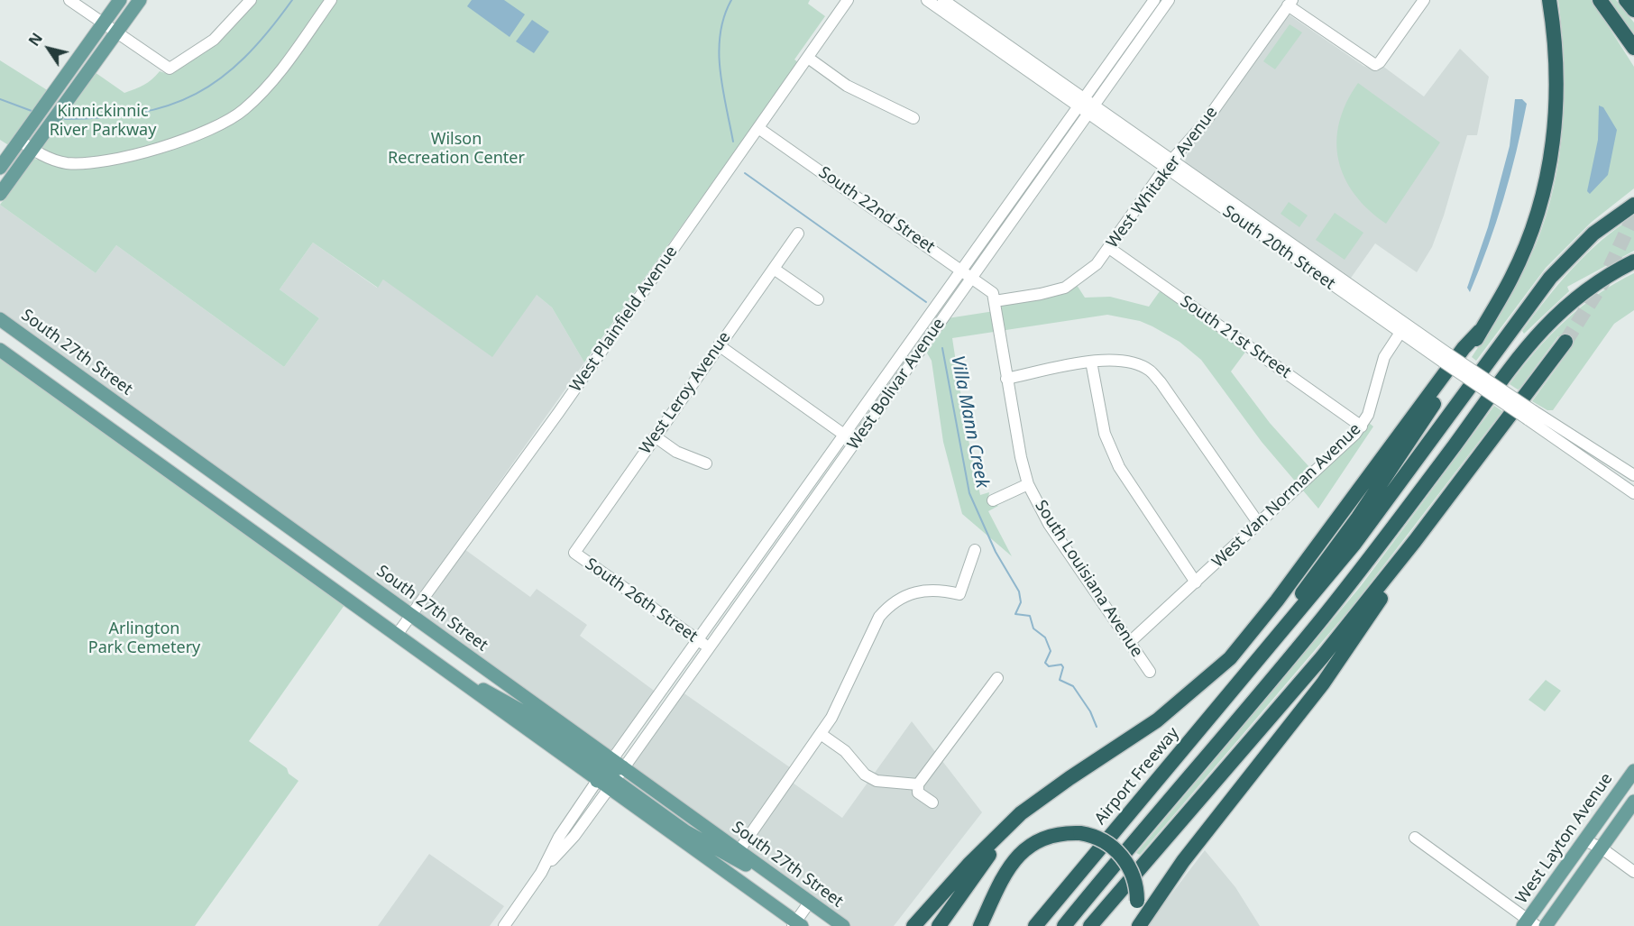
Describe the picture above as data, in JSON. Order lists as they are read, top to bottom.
{
  "streets": {
    "highway": ["Airport Freeway"],
    "main road": ["South 27th Street", "West Layton Avenue"],
    "street": [
      "West Whitaker Avenue",
      "South 22nd Street",
      "South 20th Street",
      "West Plainfield Avenue",
      "South 21st Street",
      "West Bolivar Avenue",
      "West Leroy Avenue",
      "West Van Norman Avenue",
      "South Louisiana Avenue",
      "South 26th Street"
    ]
  },
  "crossings": [
    ["West Whitaker Avenue", "South 22nd Street"],
    ["West Whitaker Avenue", "South 20th Street"],
    ["West Whitaker Avenue", "South 21st Street"],
    ["West Whitaker Avenue", "South Louisiana Avenue"],
    ["South 22nd Street", "West Plainfield Avenue"],
    ["South 22nd Street", "West Bolivar Avenue"],
    ["South 22nd Street", "South Louisiana Avenue"],
    ["South 20th Street", "West Bolivar Avenue"],
    ["South 20th Street", "West Van Norman Avenue"],
    ["West Plainfield Avenue", "South 27th Street"],
    ["South 21st Street", "West Van Norman Avenue"],
    ["South 27th Street", "West Bolivar Avenue"],
    ["West Bolivar Avenue", "South 26th Street"],
    ["West Leroy Avenue", "South 26th Street"],
    ["West Van Norman Avenue", "South Louisiana Avenue"]
  ],
  "water": ["Villa Mann Creek"],
  "parks": ["Kinnickinnic River Parkway", "Wilson Recreation Center", "Arlington Park Cemetery"],
  "north": "top left"
}
